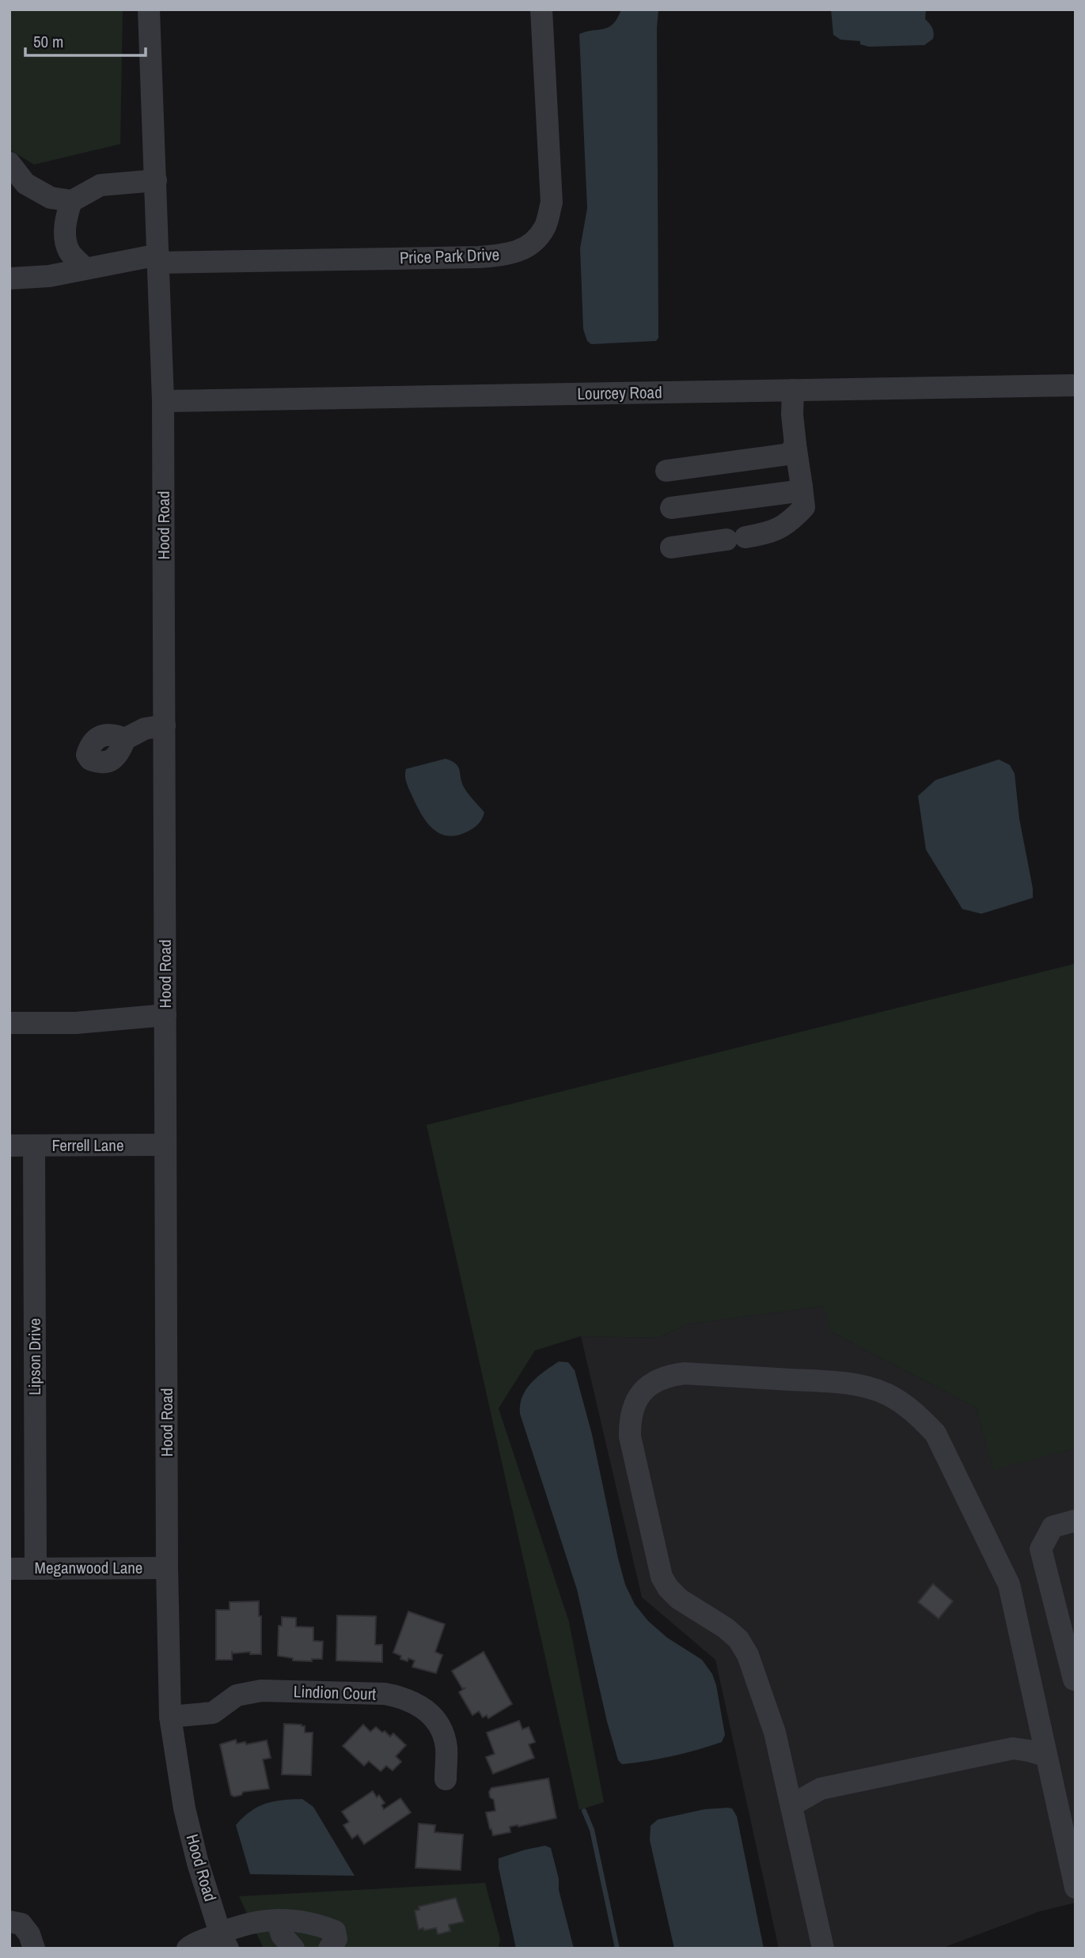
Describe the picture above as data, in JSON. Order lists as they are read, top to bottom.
{
  "streets": {
    "street": [
      "Price Park Drive",
      "Lourcey Road",
      "Hood Road",
      "Ferrell Lane",
      "Lipson Drive",
      "Meganwood Lane",
      "Lindion Court"
    ]
  },
  "crossings": [
    ["Price Park Drive", "Hood Road"],
    ["Lourcey Road", "Hood Road"],
    ["Hood Road", "Ferrell Lane"],
    ["Hood Road", "Meganwood Lane"],
    ["Hood Road", "Lindion Court"],
    ["Ferrell Lane", "Lipson Drive"],
    ["Lipson Drive", "Meganwood Lane"]
  ],
  "scale_bar": "50 m"
}
